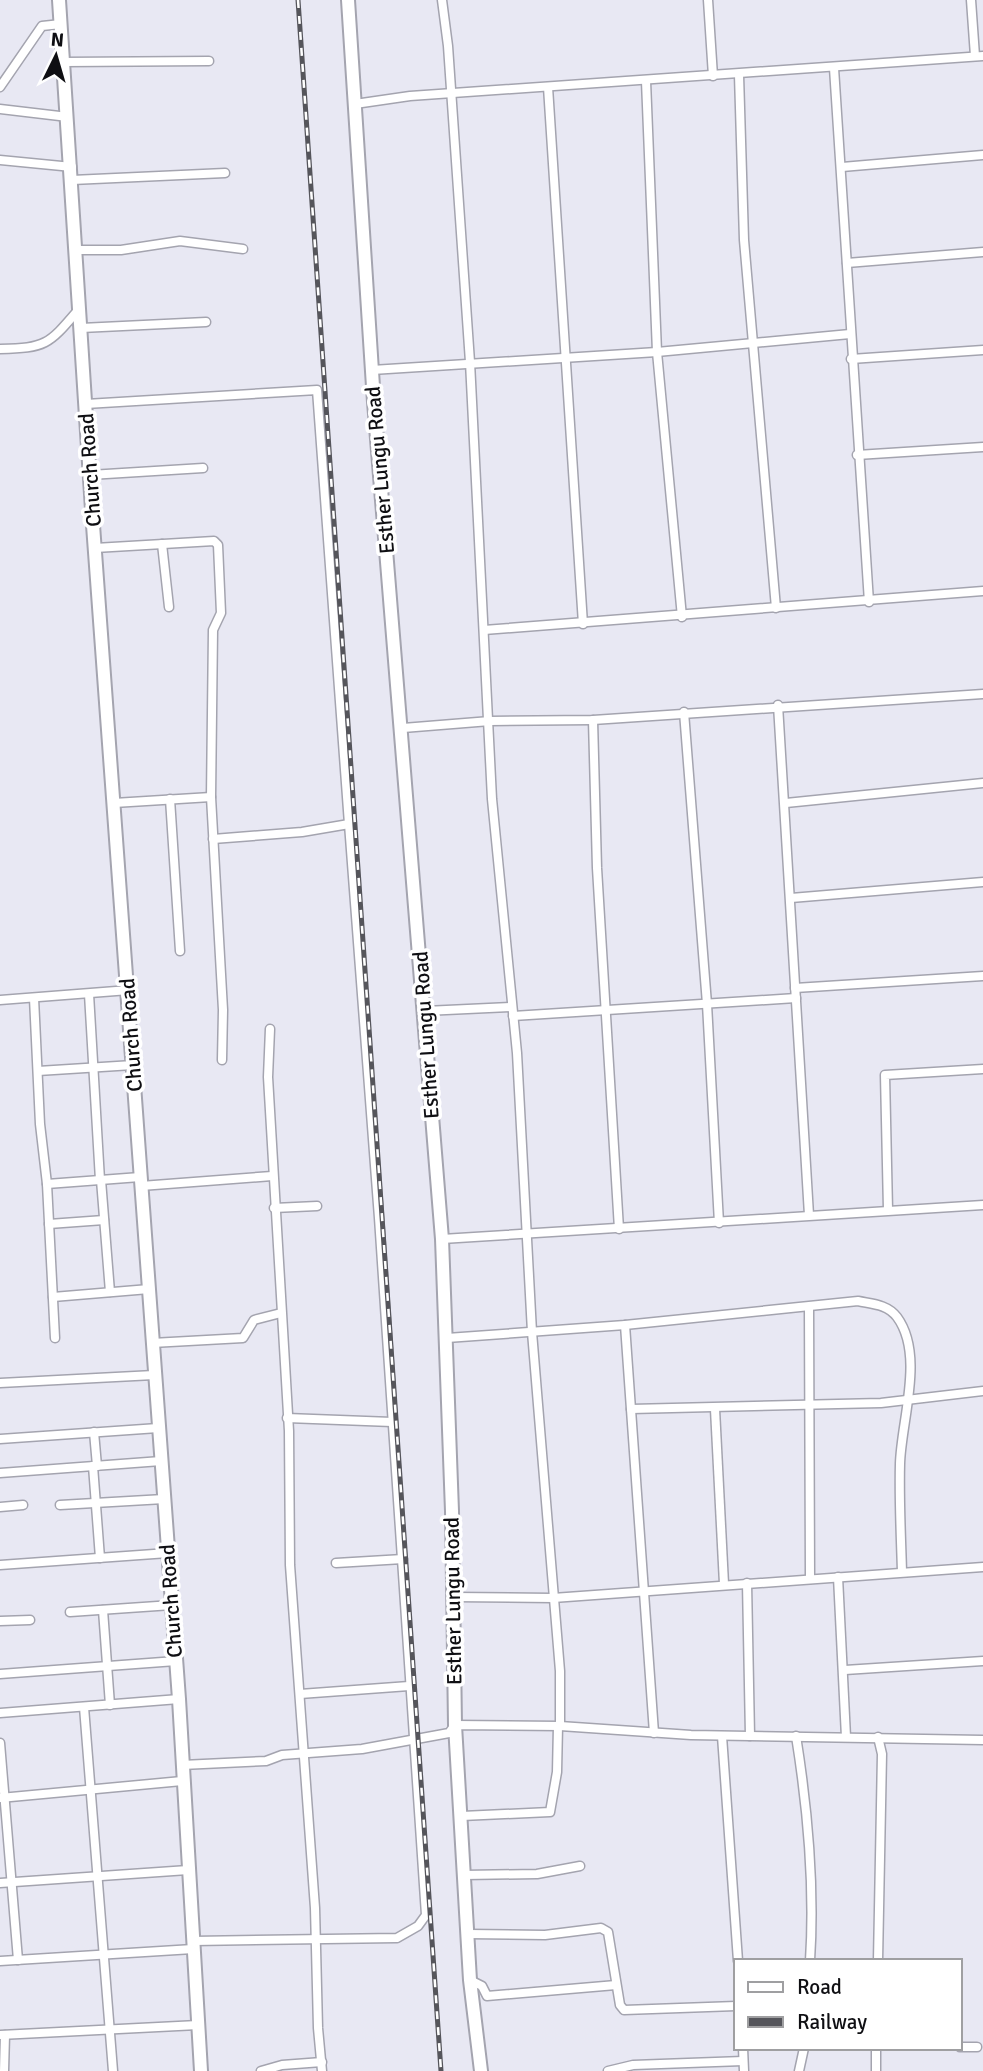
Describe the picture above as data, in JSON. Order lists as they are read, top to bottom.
{
  "streets": {
    "street": ["Church Road", "Esther Lungu Road"]
  },
  "legend": ["Road", "Railway"],
  "north": "top"
}
